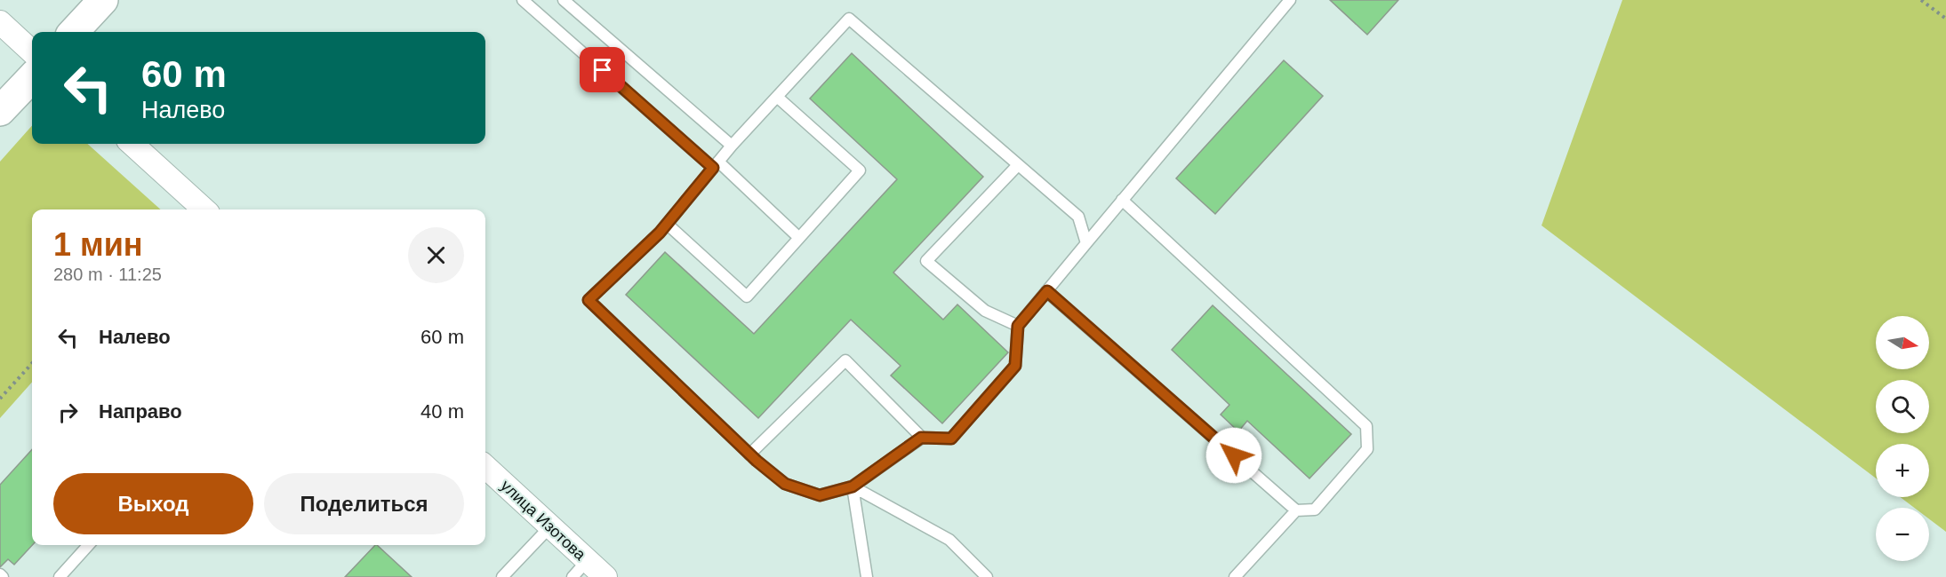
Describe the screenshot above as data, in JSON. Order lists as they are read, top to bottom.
{
  "streets": {
    "street": ["улица Изотова"]
  },
  "north": "right",
  "page": {
    "turn": ["60 m", "Налево"],
    "heading": ["1 мин", "280 m · 11:25"],
    "list": [
      {
        "name": "Налево",
        "value": "60 m"
      },
      {
        "name": "Направо",
        "value": "40 m"
      }
    ],
    "map_buttons": ["+", "−"],
    "buttons": ["Выход", "Поделиться"]
  }
}
